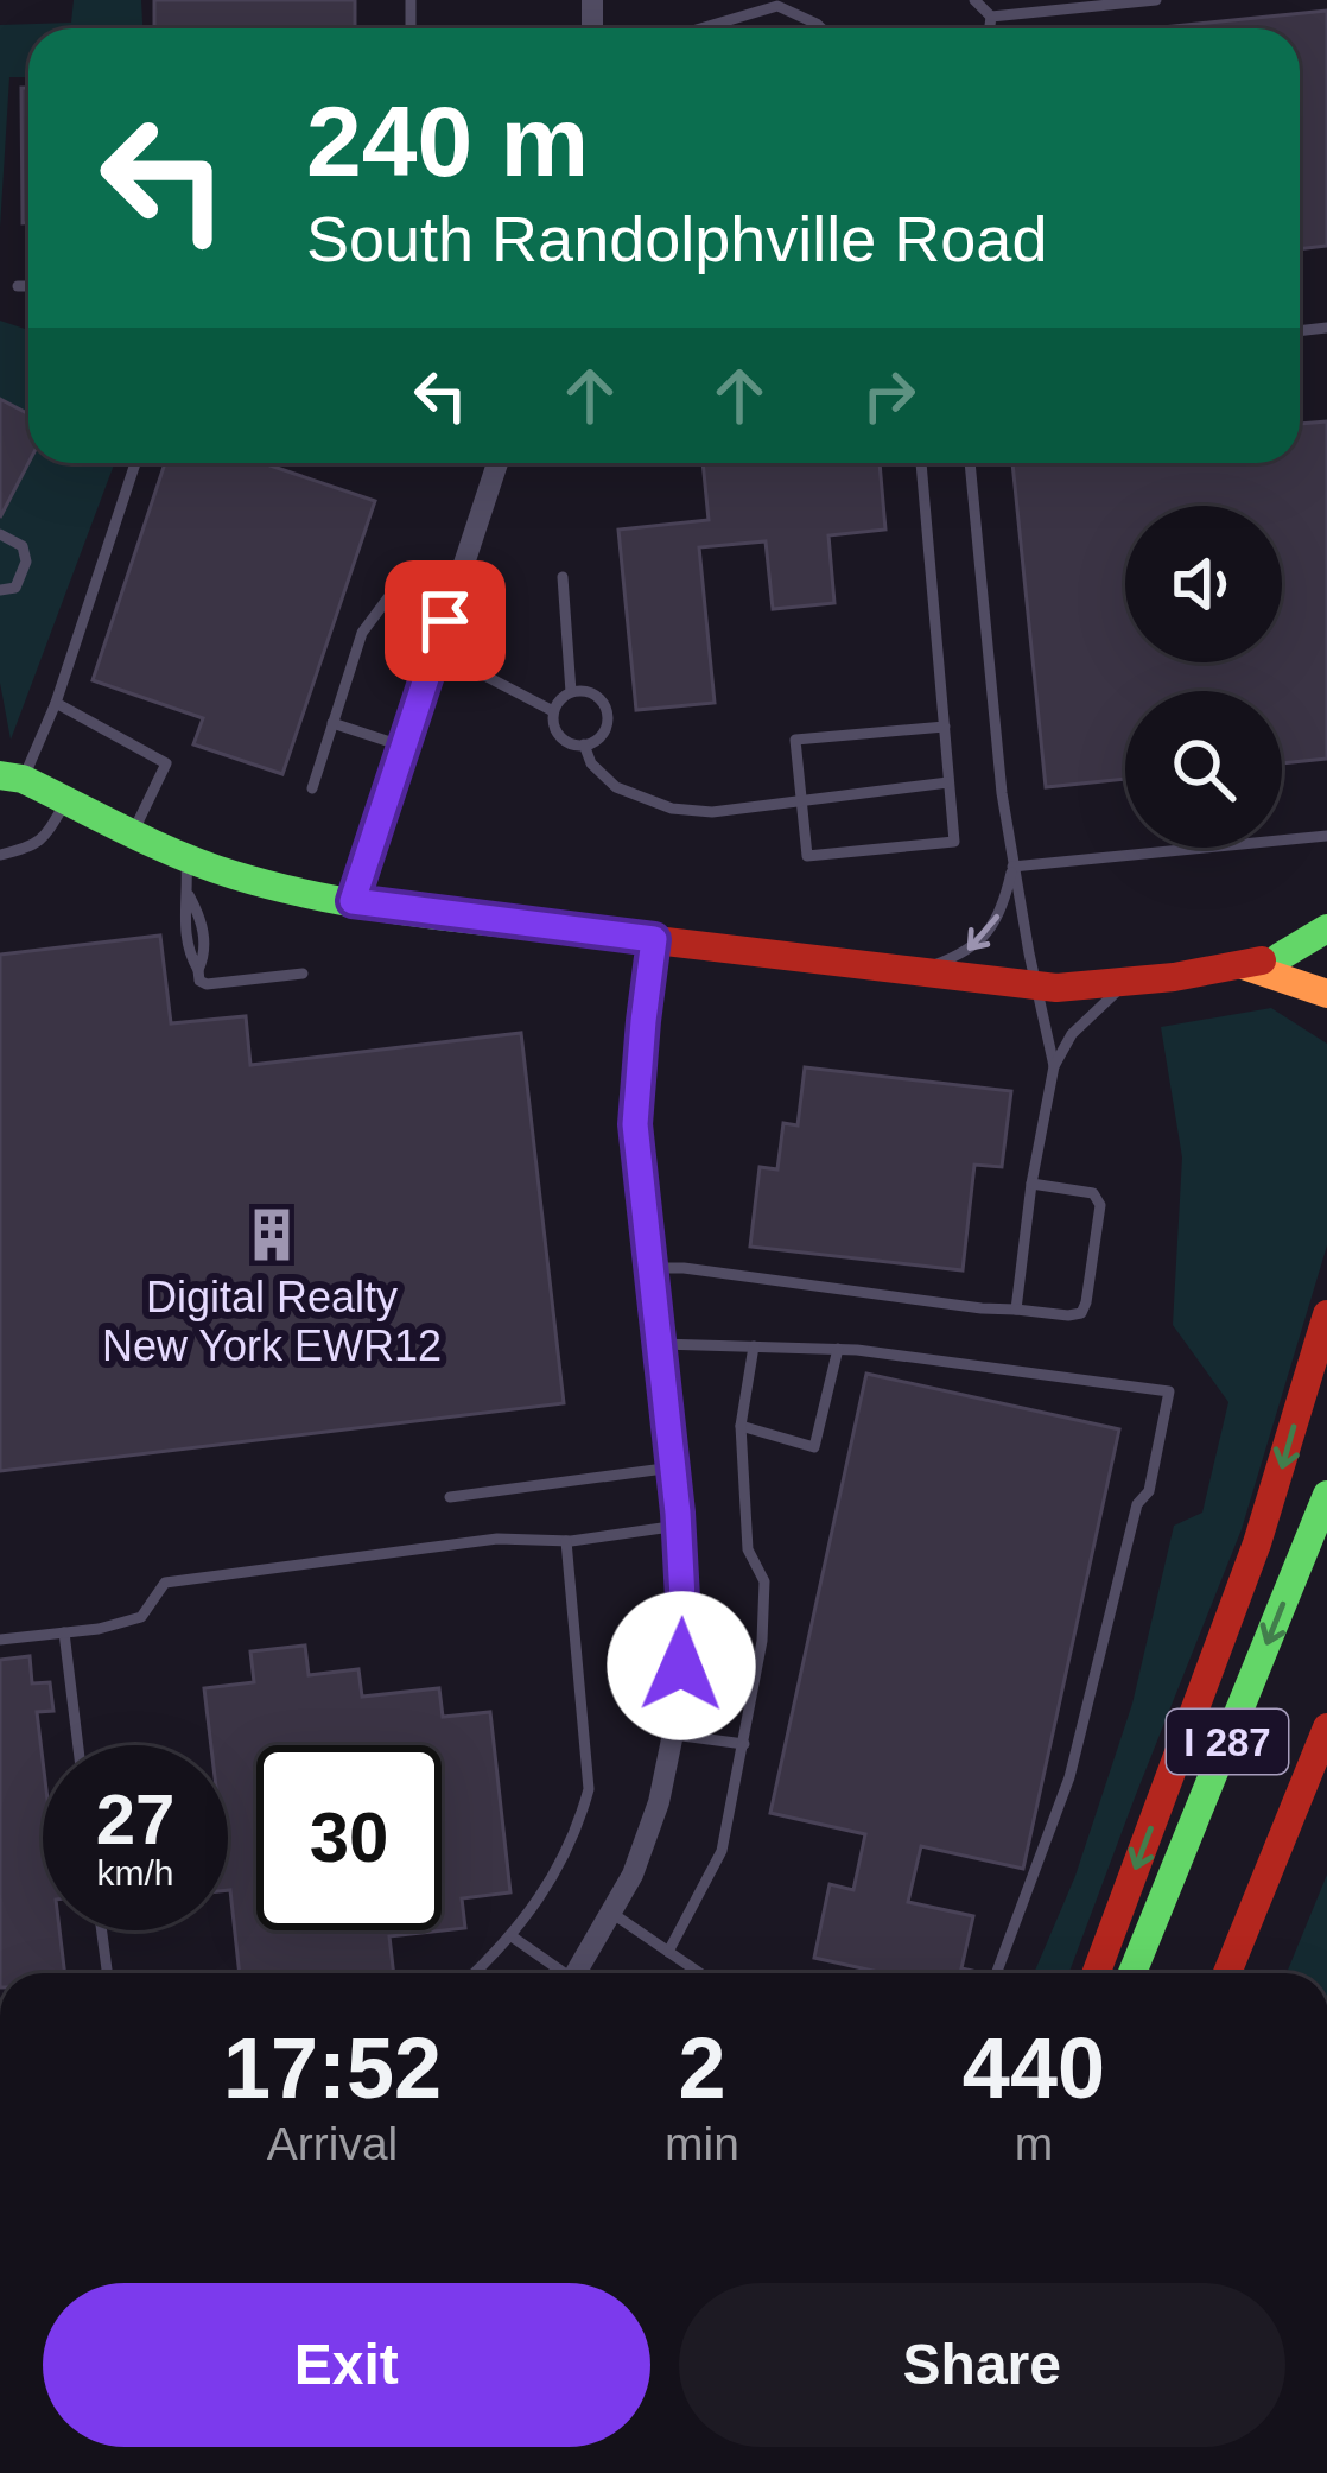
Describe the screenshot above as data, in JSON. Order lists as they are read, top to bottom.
{
  "streets": {
    "main road": ["I 287"]
  },
  "places": {
    "building": ["Digital Realty New York EWR12"]
  },
  "page": {
    "turn": ["240 m", "South Randolphville Road"],
    "speed": "27 km/h",
    "limit": "30",
    "eta": [
      "17:52",
      "Arrival",
      "2",
      "min",
      "440",
      "m"
    ],
    "buttons": ["Exit", "Share"]
  }
}
